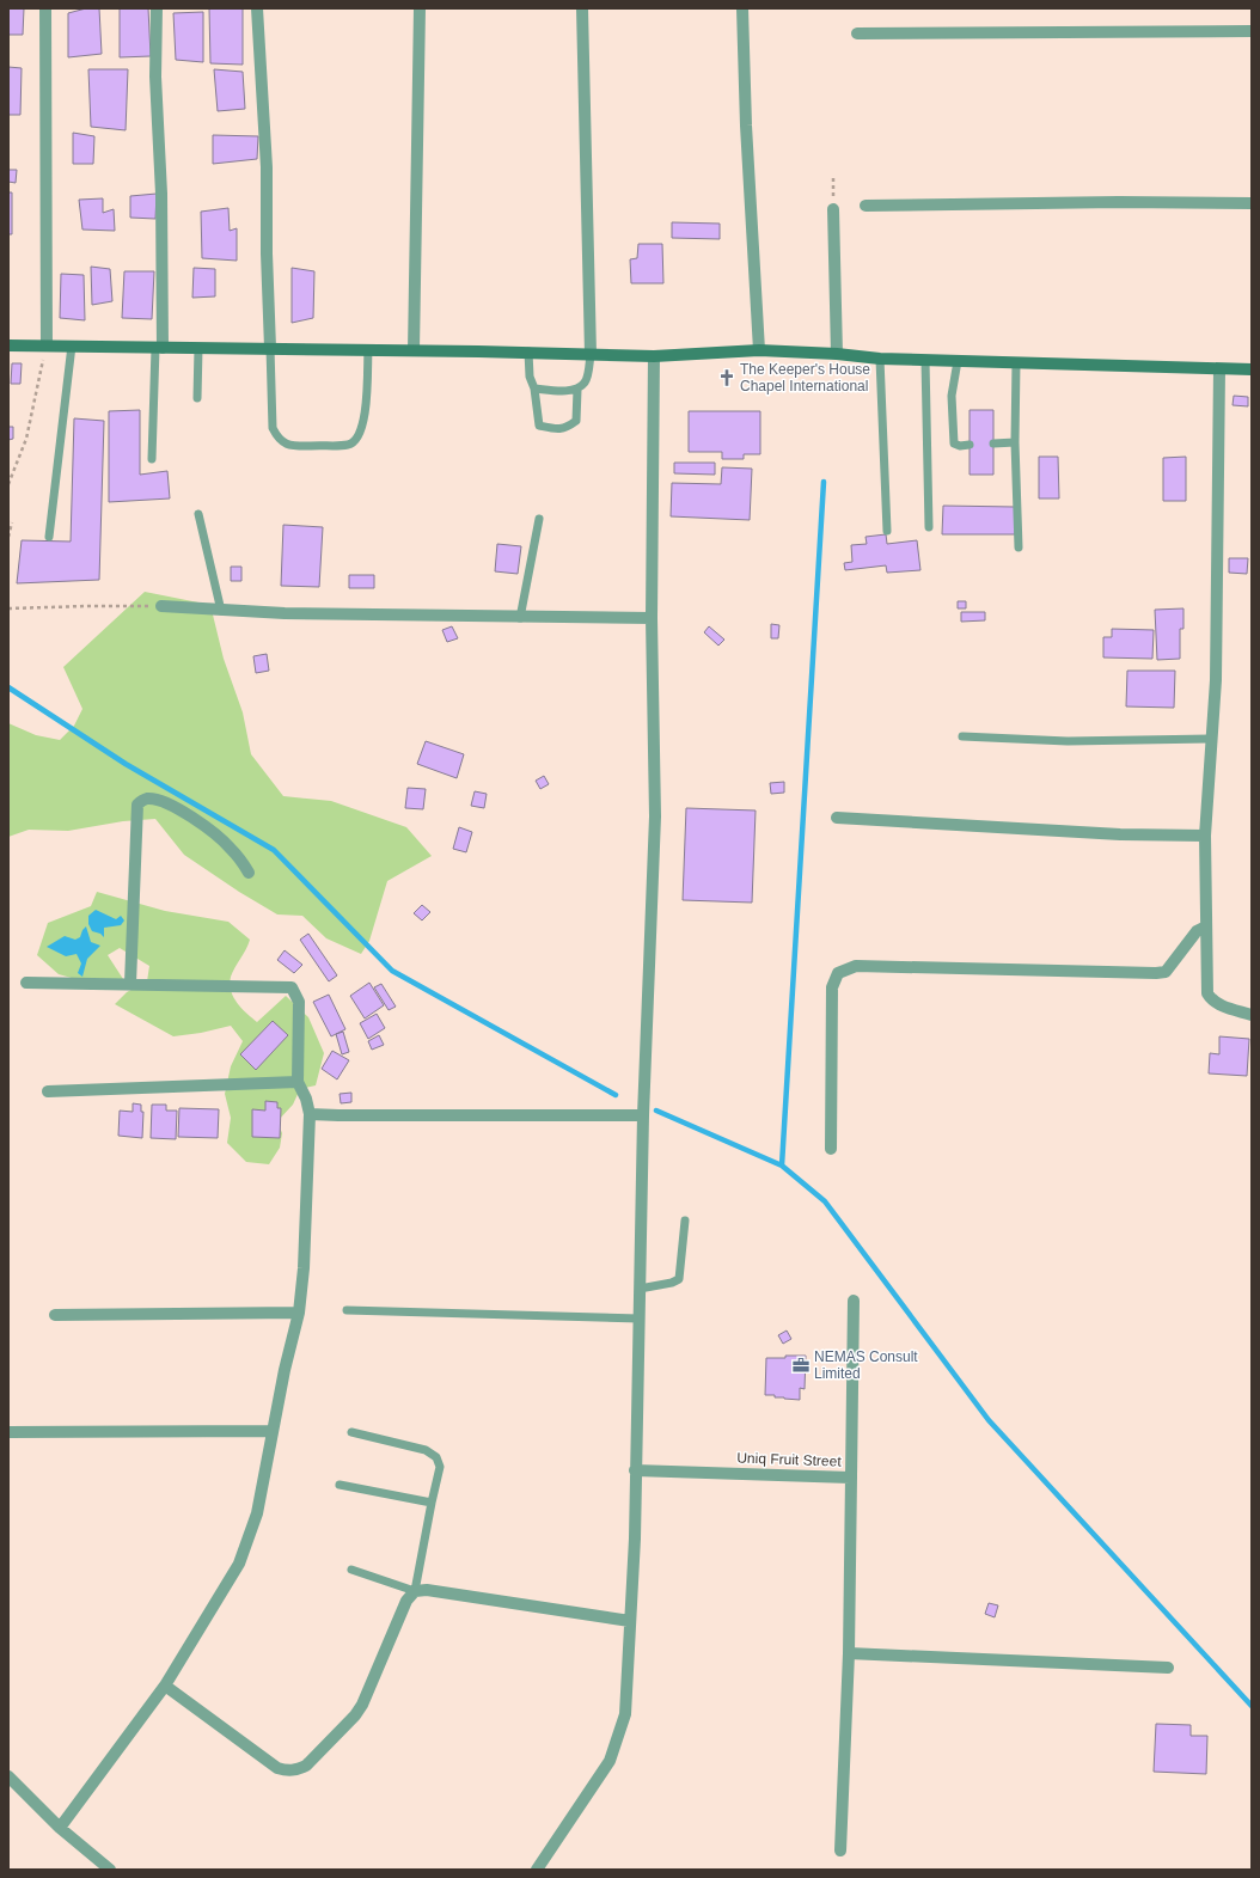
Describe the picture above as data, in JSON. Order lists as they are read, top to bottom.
{
  "streets": {
    "street": ["Uniq Fruit Street"]
  },
  "places": {
    "church": ["The Keeper's House Chapel International"],
    "office": ["NEMAS Consult Limited"]
  }
}
